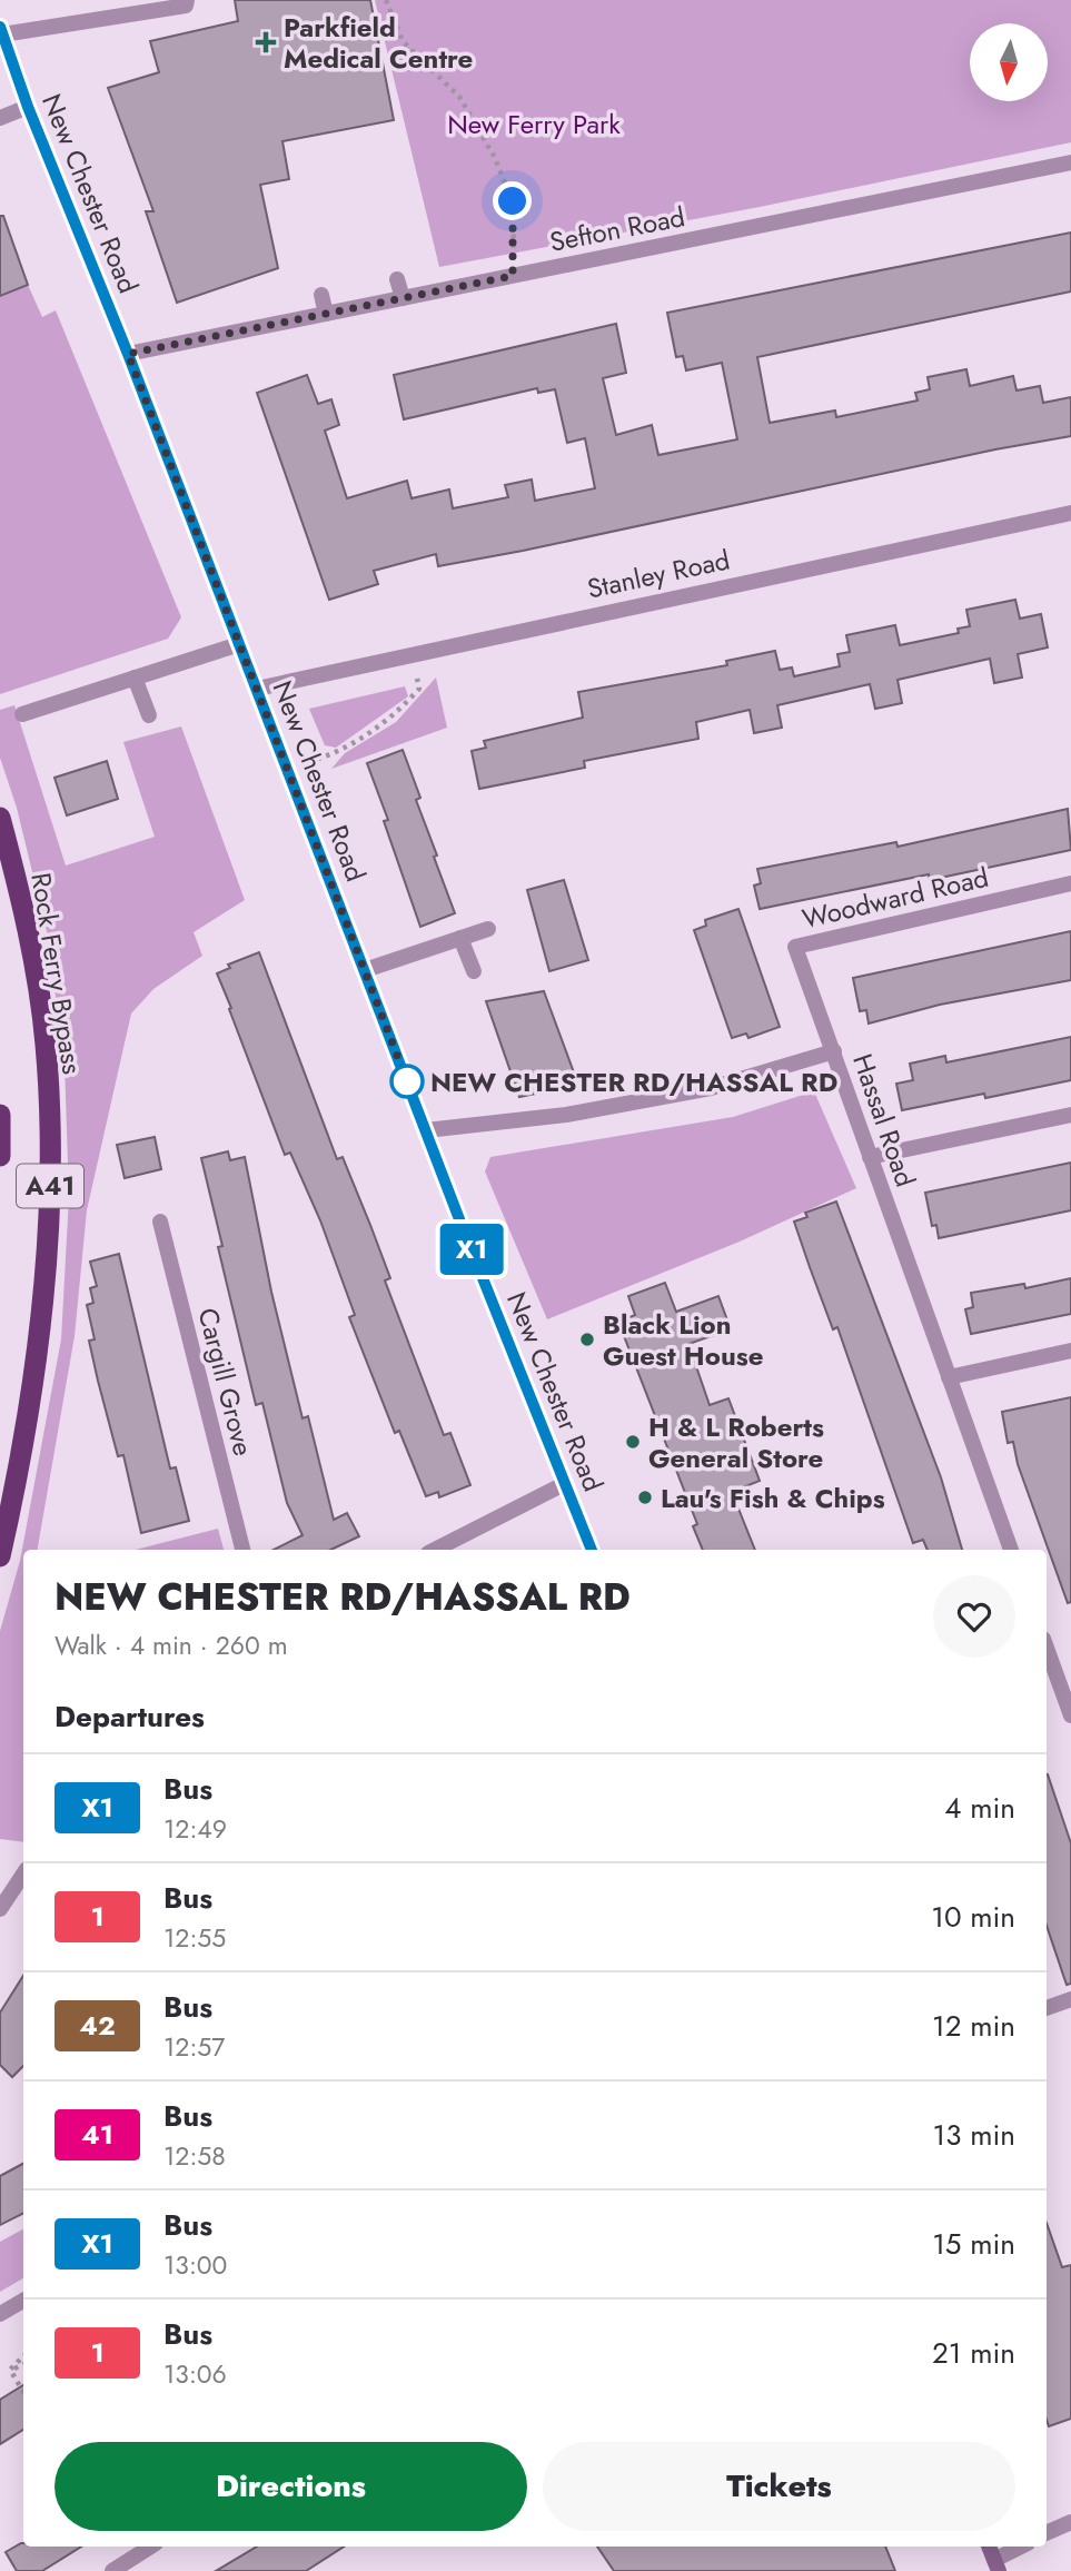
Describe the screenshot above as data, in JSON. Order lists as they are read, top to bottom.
{
  "streets": {
    "highway": ["Rock Ferry Bypass", "A41"],
    "main road": ["New Chester Road"],
    "street": [
      "Sefton Road",
      "Stanley Road",
      "Woodward Road",
      "Hassal Road",
      "Cargill Grove"
    ]
  },
  "crossings": [
    ["New Chester Road", "Sefton Road"],
    ["New Chester Road", "Stanley Road"],
    ["New Chester Road", "Hassal Road"],
    ["Woodward Road", "Hassal Road"]
  ],
  "parks": ["New Ferry Park"],
  "places": {
    "health": ["Parkfield Medical Centre"],
    "other": [
      "NEW CHESTER RD/HASSAL RD",
      "Black Lion Guest House",
      "H & L Roberts General Store",
      "Lau's Fish & Chips"
    ]
  },
  "lines": ["bus line X1"],
  "north": "bottom",
  "page": {
    "on_map": "X1",
    "heading": [
      ["NEW CHESTER RD/HASSAL RD", "Walk · 4 min · 260 m"],
      "Departures"
    ],
    "list": [
      {
        "mark": "X1",
        "name": "Bus",
        "note": "12:49",
        "value": "4 min"
      },
      {
        "mark": "1",
        "name": "Bus",
        "note": "12:55",
        "value": "10 min"
      },
      {
        "mark": "42",
        "name": "Bus",
        "note": "12:57",
        "value": "12 min"
      },
      {
        "mark": "41",
        "name": "Bus",
        "note": "12:58",
        "value": "13 min"
      },
      {
        "mark": "X1",
        "name": "Bus",
        "note": "13:00",
        "value": "15 min"
      },
      {
        "mark": "1",
        "name": "Bus",
        "note": "13:06",
        "value": "21 min"
      }
    ],
    "buttons": ["Directions", "Tickets"]
  }
}
